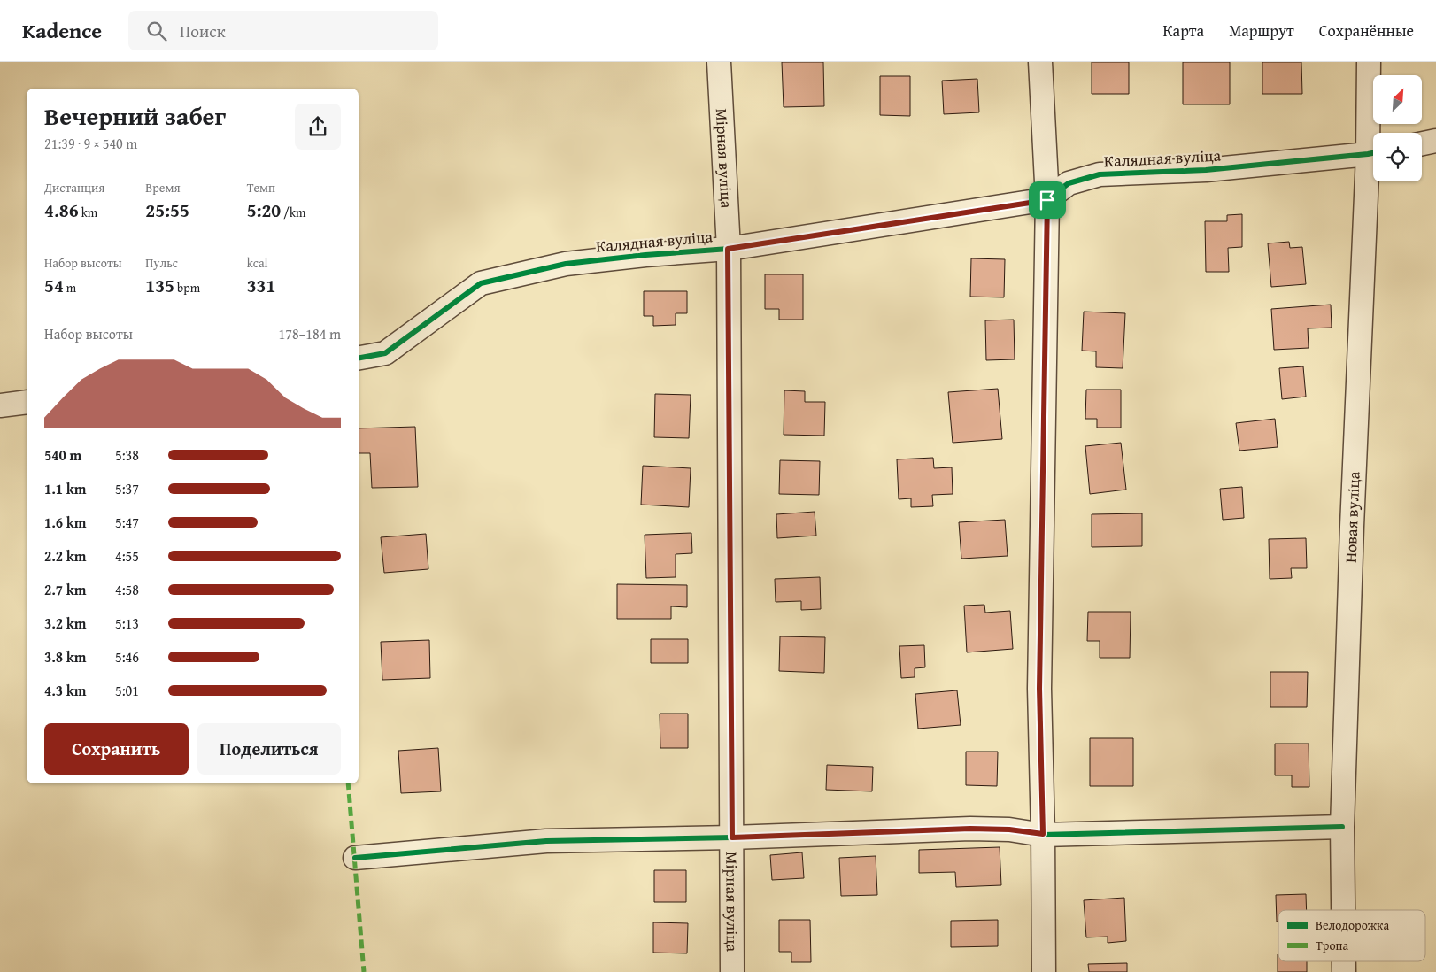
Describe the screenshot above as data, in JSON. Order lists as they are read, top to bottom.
{
  "streets": {
    "street": ["Мірная вуліца", "Калядная вуліца", "Новая вуліца"]
  },
  "crossings": [
    ["Мірная вуліца", "Калядная вуліца"]
  ],
  "legend": ["Велодорожка", "Тропа"],
  "north": "top right",
  "page": {
    "header": "Kadence",
    "search": "Поиск",
    "nav": ["Карта", "Маршрут", "Сохранённые"],
    "heading": ["Вечерний забег", "21:39 · 9 × 540 m"],
    "stats": [
      ["Дистанция", "4.86 km"],
      ["Время", "25:55"],
      ["Темп", "5:20 /km"],
      ["Набор высоты", "54 m"],
      ["Пульс", "135 bpm"],
      ["kcal", "331"]
    ],
    "chart": ["Набор высоты", "178–184 m"],
    "list": [
      {
        "name": "540 m",
        "note": "5:38"
      },
      {
        "name": "1.1 km",
        "note": "5:37"
      },
      {
        "name": "1.6 km",
        "note": "5:47"
      },
      {
        "name": "2.2 km",
        "note": "4:55"
      },
      {
        "name": "2.7 km",
        "note": "4:58"
      },
      {
        "name": "3.2 km",
        "note": "5:13"
      },
      {
        "name": "3.8 km",
        "note": "5:46"
      },
      {
        "name": "4.3 km",
        "note": "5:01"
      }
    ],
    "buttons": ["Сохранить", "Поделиться"]
  }
}
